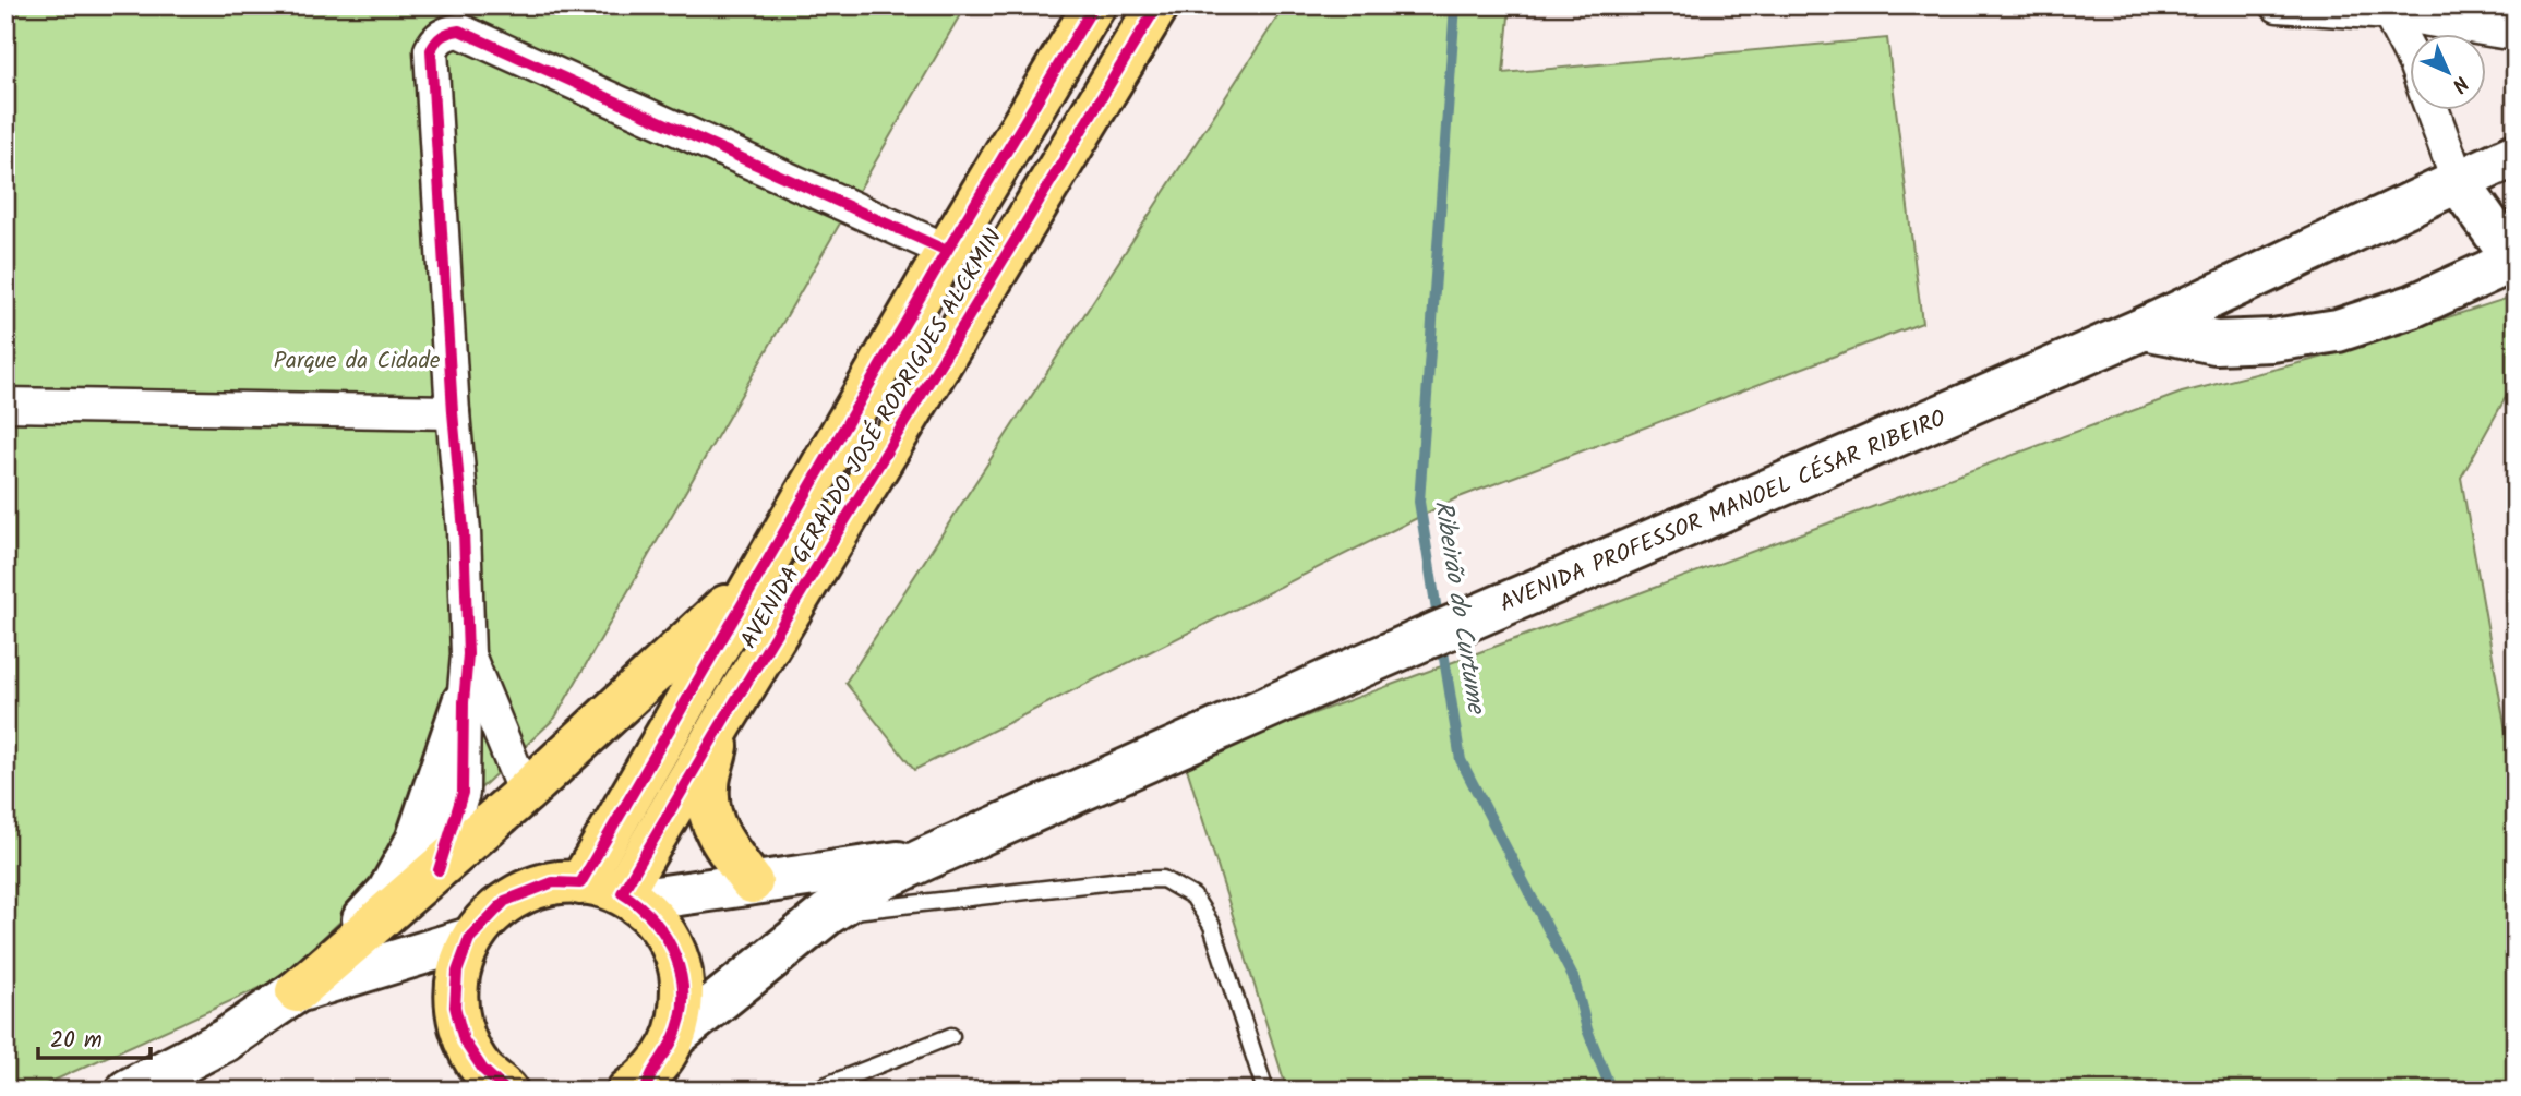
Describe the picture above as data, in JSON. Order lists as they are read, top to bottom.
{
  "streets": {
    "main road": ["AVENIDA GERALDO JOSÉ RODRIGUES ALCKMIN", "AVENIDA PROFESSOR MANOEL CÉSAR RIBEIRO"]
  },
  "crossings": [
    ["AVENIDA GERALDO JOSÉ RODRIGUES ALCKMIN", "AVENIDA PROFESSOR MANOEL CÉSAR RIBEIRO"]
  ],
  "water": ["Ribeirão do Curtume"],
  "parks": ["Parque da Cidade"],
  "scale_bar": "20 m",
  "north": "bottom right"
}
